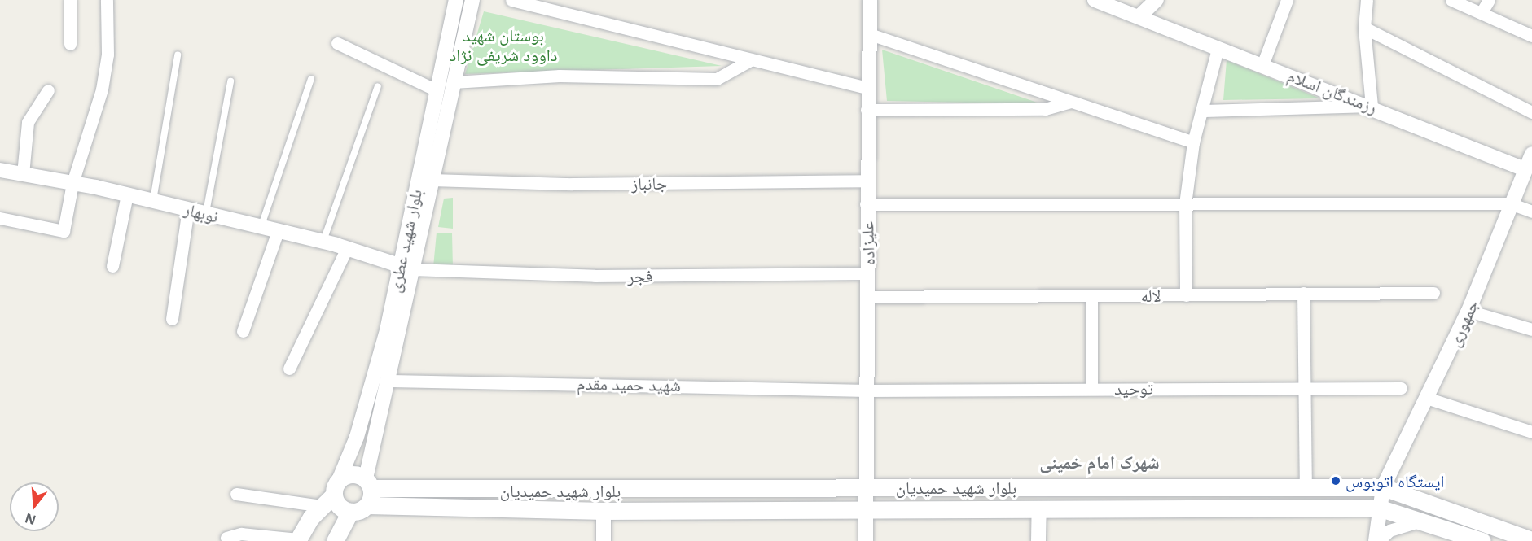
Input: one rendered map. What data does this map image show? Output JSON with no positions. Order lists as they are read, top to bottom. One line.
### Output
{"streets":{"main road":["بلوار شهید حمیدیان"],"street":["رزمندگان اسلام","جانباز","نوبهار","بلوار شهید عطری","علیزاده","فجر","لاله","جمهوری","شهید حمید مقدم","توحید"]},"crossings":[["رزمندگان اسلام","جمهوری"],["جانباز","بلوار شهید عطری"],["جانباز","علیزاده"],["نوبهار","بلوار شهید عطری"],["نوبهار","فجر"],["بلوار شهید عطری","فجر"],["بلوار شهید عطری","شهید حمید مقدم"],["بلوار شهید عطری","بلوار شهید حمیدیان"],["علیزاده","فجر"],["علیزاده","لاله"],["علیزاده","شهید حمید مقدم"],["علیزاده","توحید"],["علیزاده","بلوار شهید حمیدیان"],["جمهوری","بلوار شهید حمیدیان"],["شهید حمید مقدم","توحید"]],"districts":["شهرک امام خمینی"],"parks":["بوستان شهید داوود شریفی نژاد"],"places":["ایستگاه اتوبوس"],"north":"bottom"}
